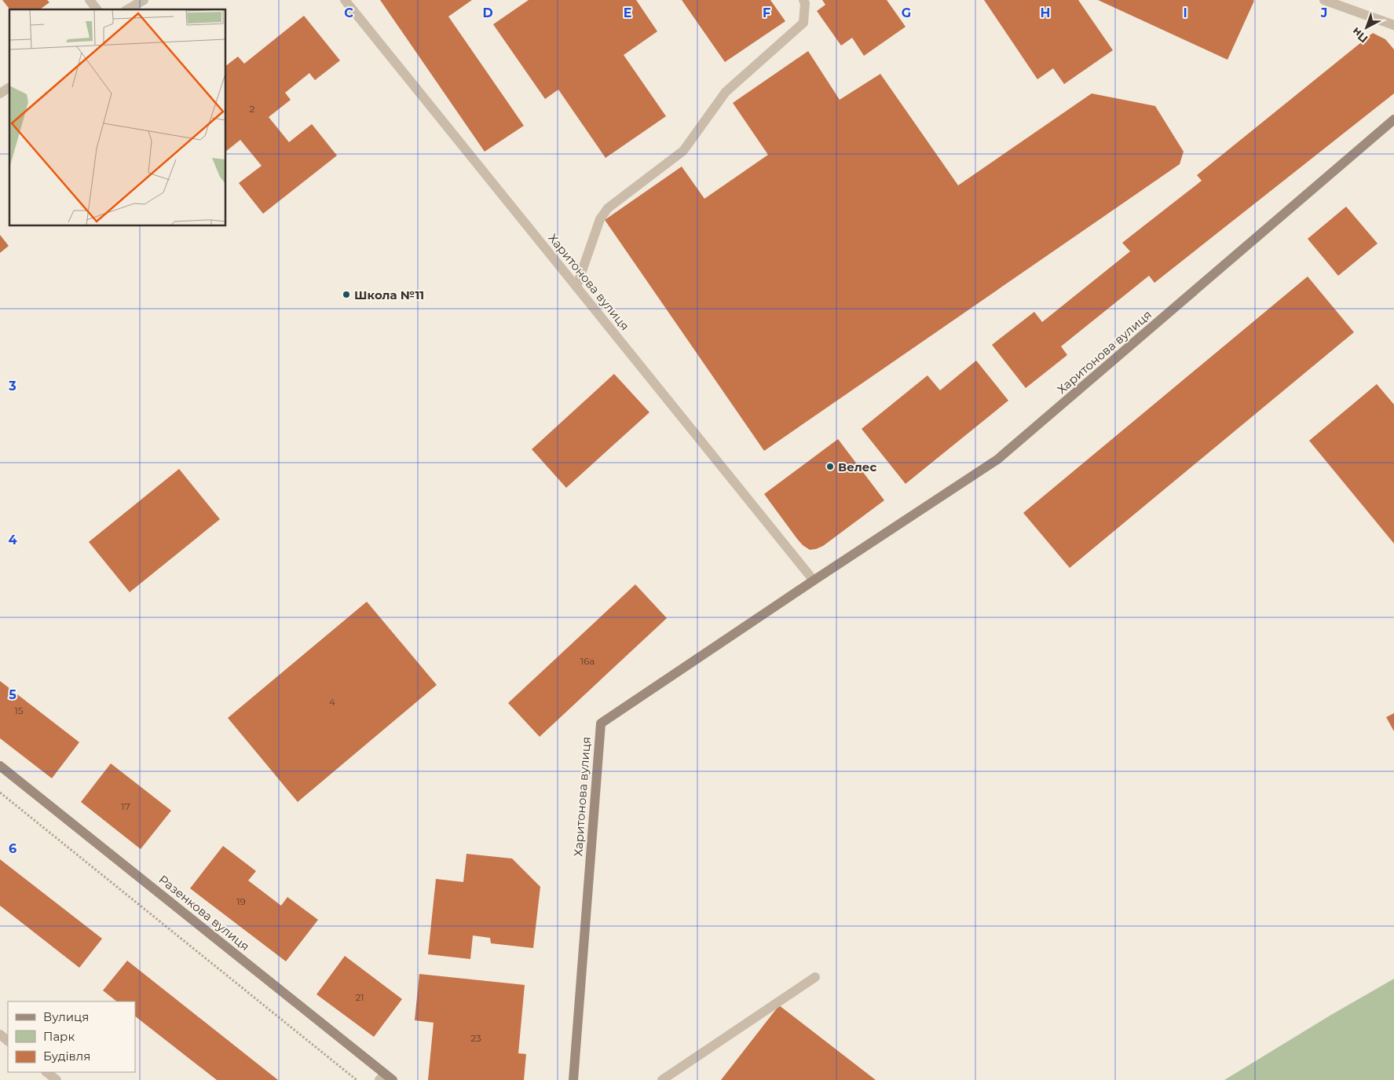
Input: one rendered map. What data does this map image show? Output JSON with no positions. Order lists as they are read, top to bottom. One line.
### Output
{"streets":{"street":["Харитонова вулиця","Разенкова вулиця"]},"places":["Школа №11","Велес"],"house_numbers":["2","16а","4","15","17","19","21","23"],"legend":["Вулиця","Парк","Будівля"],"north":"bottom left","grid":{"columns":["C","D","E","F","G","H","I","J"],"rows":["3","4","5","6"]}}
